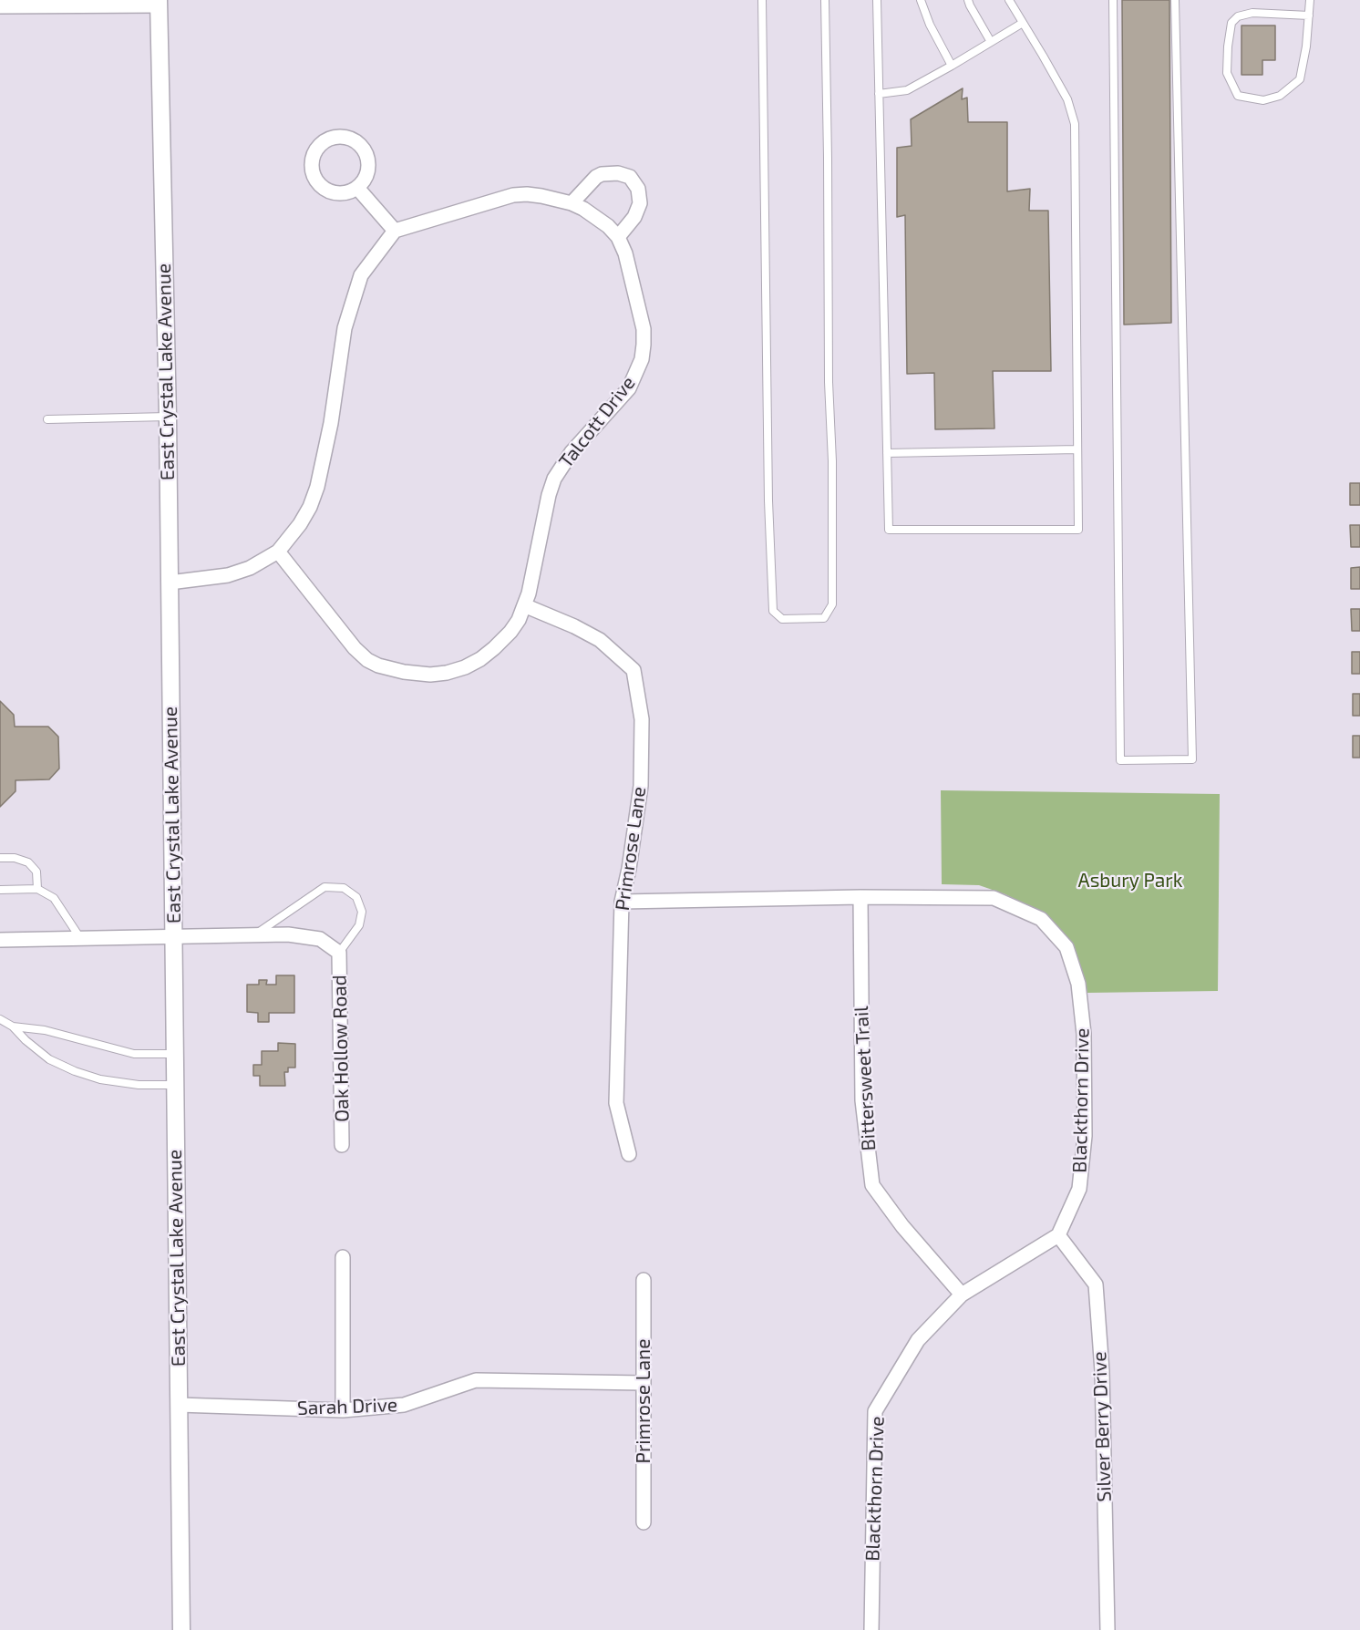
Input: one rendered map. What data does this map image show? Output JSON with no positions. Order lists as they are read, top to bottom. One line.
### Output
{"streets":{"street":["East Crystal Lake Avenue","Talcott Drive","Primrose Lane","Oak Hollow Road","Bittersweet Trail","Blackthorn Drive","Sarah Drive","Silver Berry Drive"]},"crossings":[["East Crystal Lake Avenue","Oak Hollow Road"],["East Crystal Lake Avenue","Sarah Drive"],["Talcott Drive","Primrose Lane"],["Primrose Lane","Blackthorn Drive"],["Primrose Lane","Sarah Drive"],["Bittersweet Trail","Blackthorn Drive"],["Blackthorn Drive","Silver Berry Drive"]],"parks":["Asbury Park"]}
